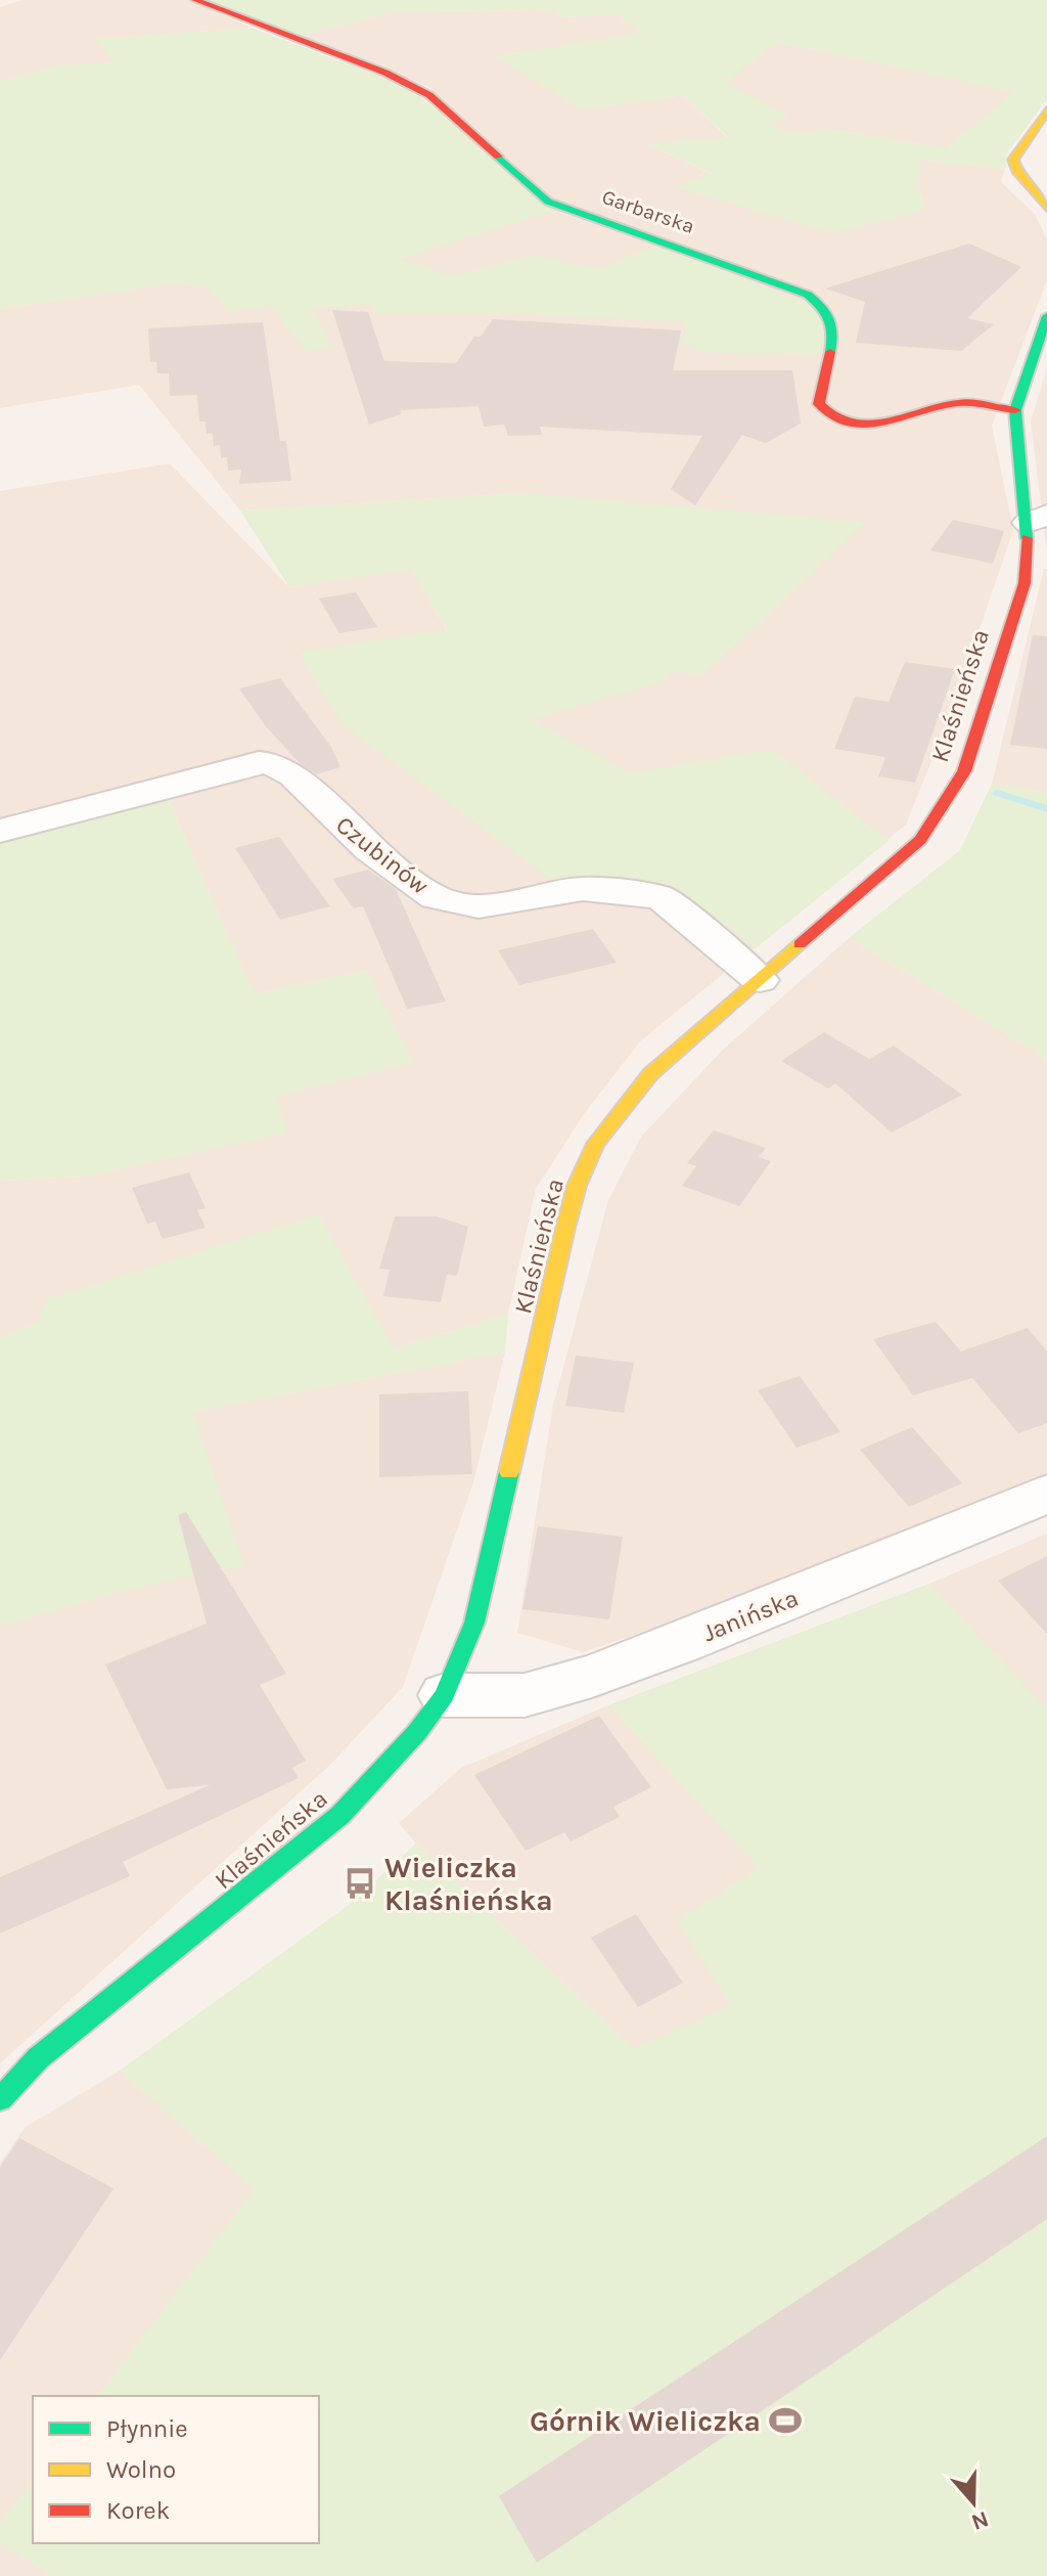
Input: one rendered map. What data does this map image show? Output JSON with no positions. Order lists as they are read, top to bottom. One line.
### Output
{"streets":{"street":["Garbarska","Klaśnieńska","Czubinów","Janińska"]},"crossings":[["Garbarska","Klaśnieńska"],["Klaśnieńska","Czubinów"],["Klaśnieńska","Janińska"]],"places":{"bus stop":["Wieliczka Klaśnieńska"],"sports":["Górnik Wieliczka"]},"legend":["Płynnie","Wolno","Korek"],"north":"bottom"}
